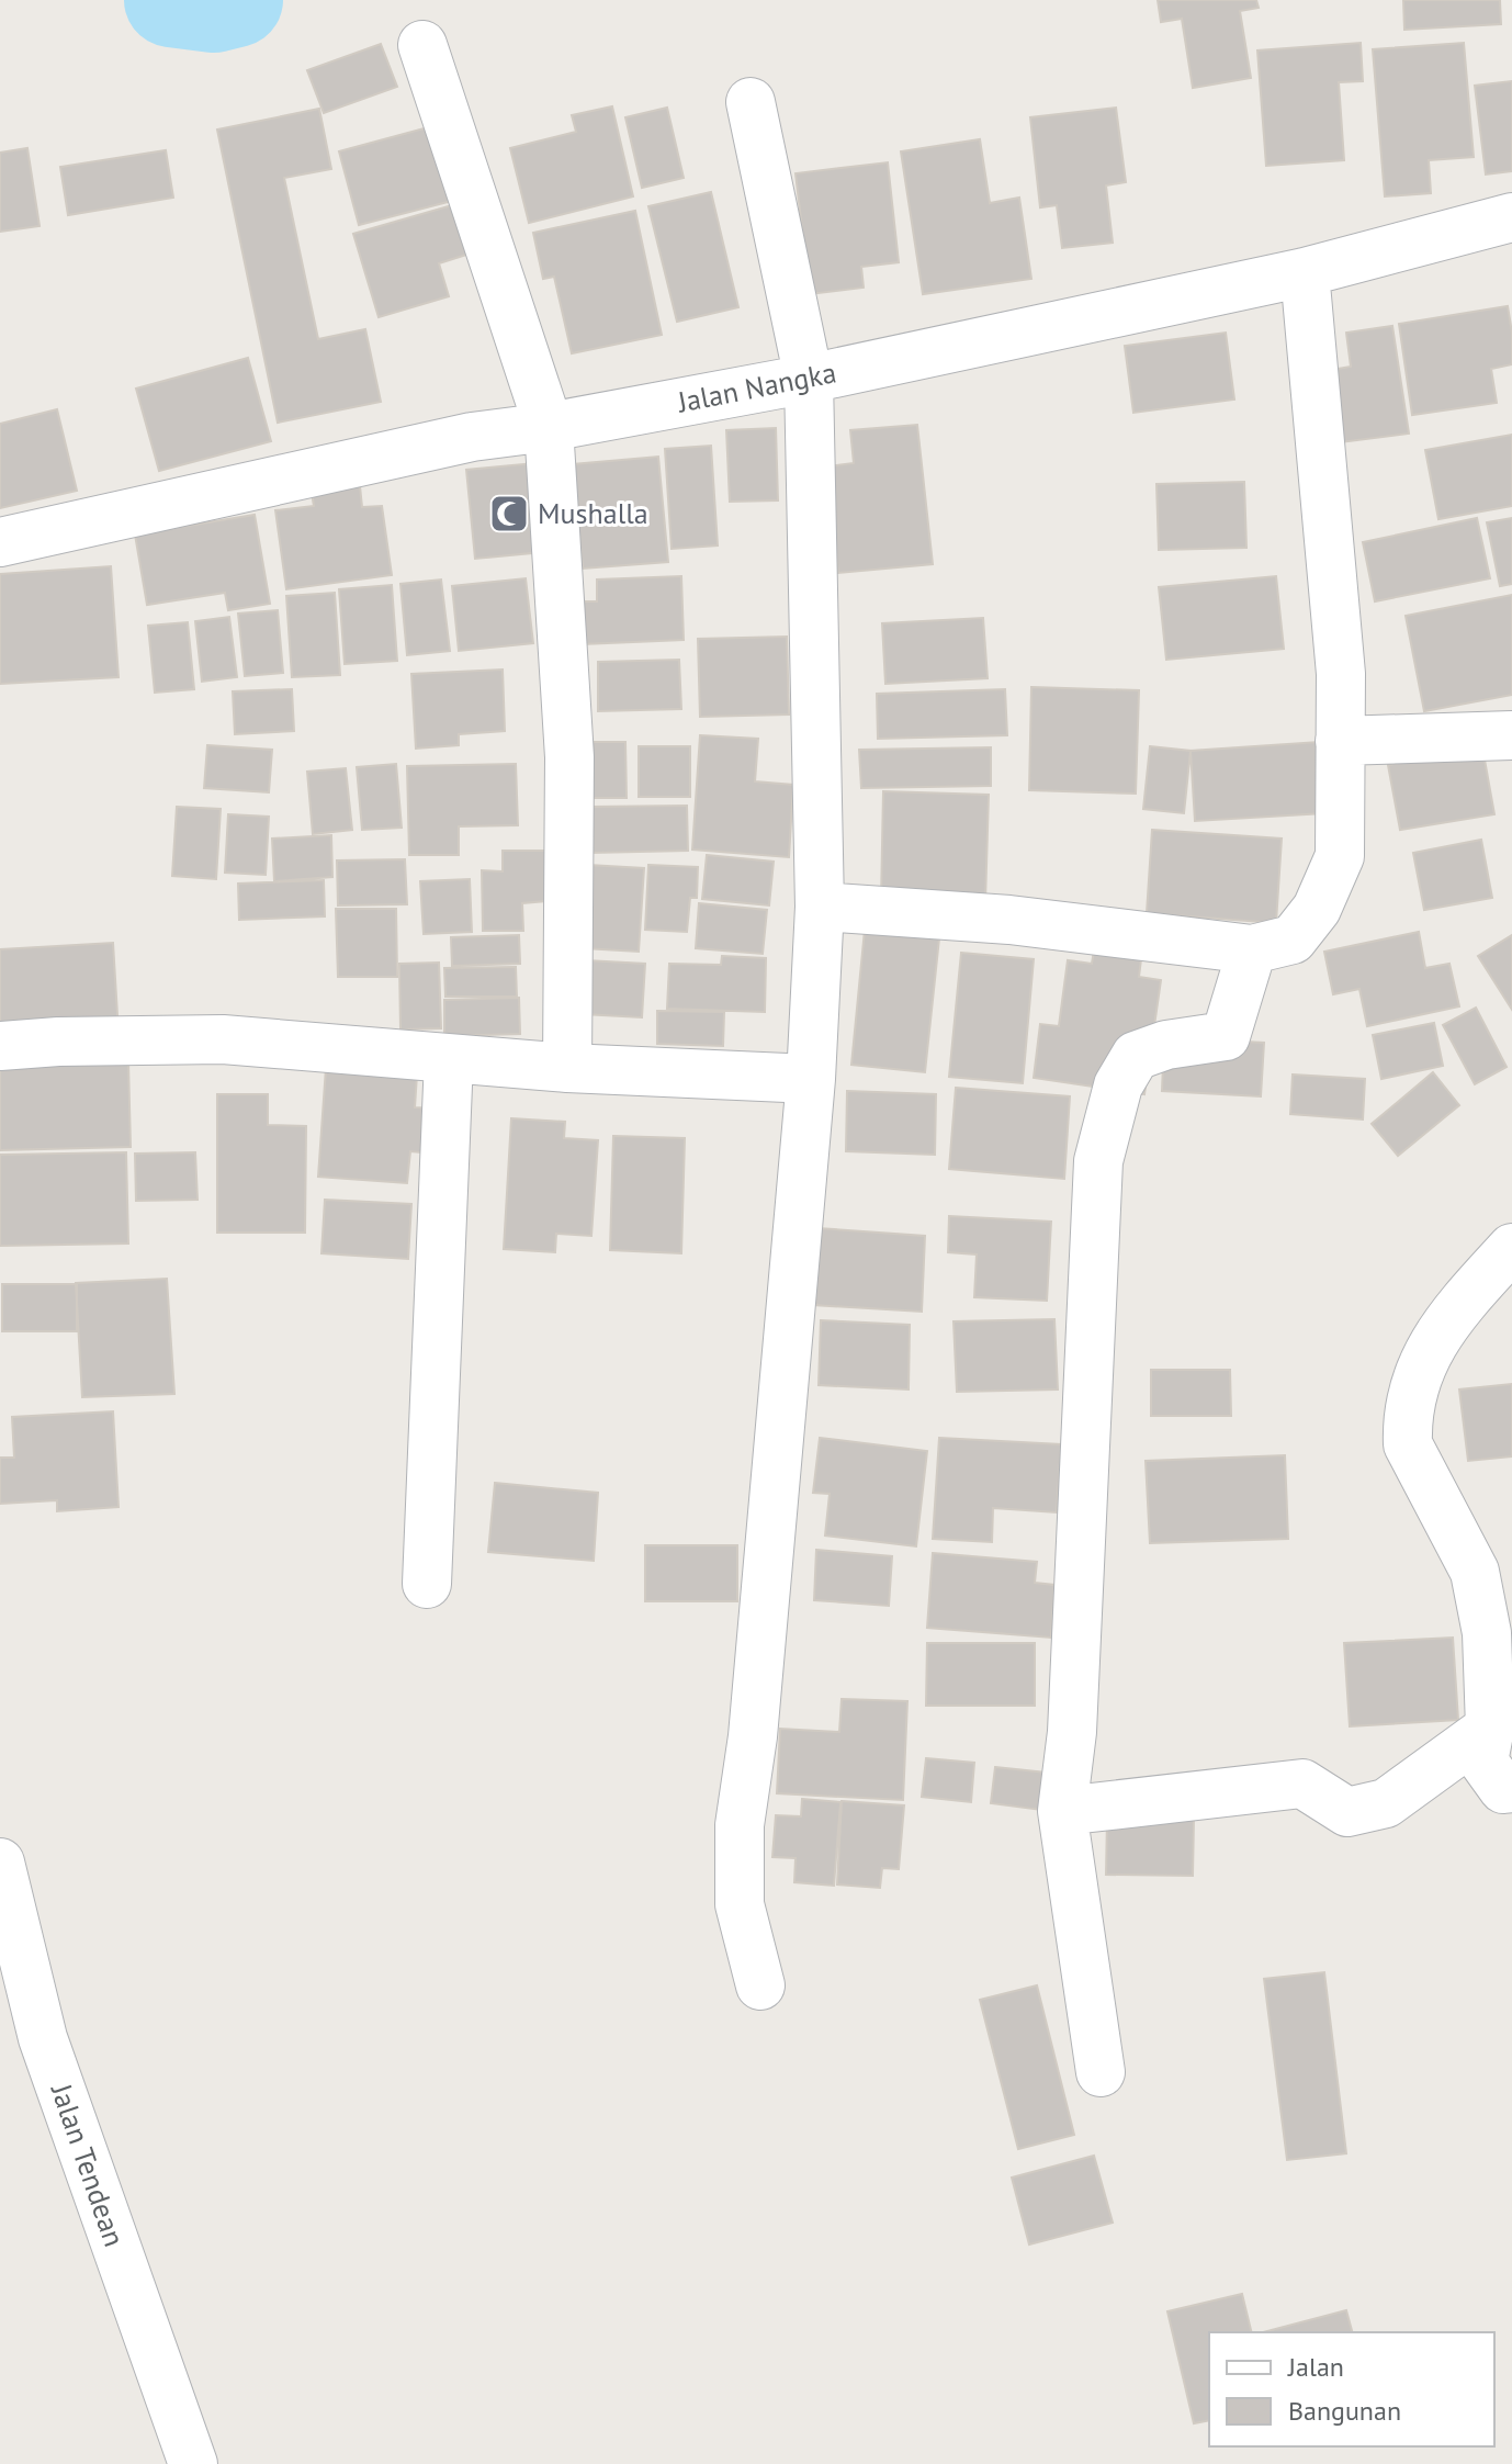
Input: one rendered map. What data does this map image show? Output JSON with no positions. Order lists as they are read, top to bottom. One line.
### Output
{"streets":{"street":["Jalan Nangka","Jalan Tendean"]},"places":{"mosque":["Mushalla"]},"legend":["Jalan","Bangunan"]}
